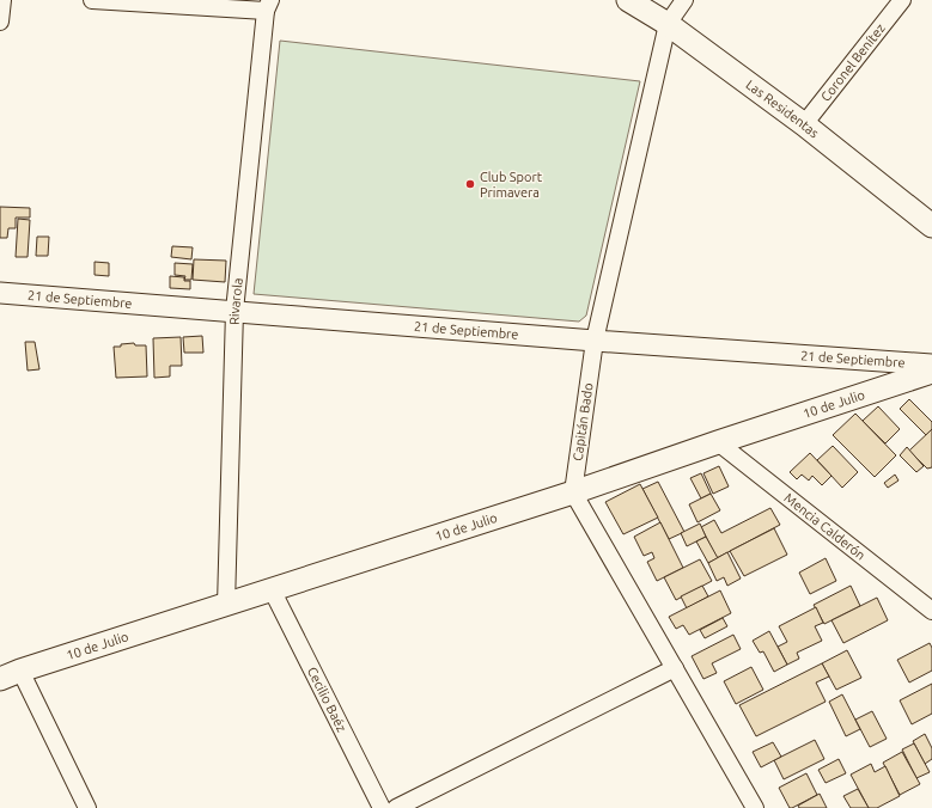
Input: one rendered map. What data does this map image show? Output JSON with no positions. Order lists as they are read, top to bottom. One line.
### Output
{"streets":{"main road":["Las Residentas","10 de Julio"],"street":["Coronel Benítez","21 de Septiembre","Rivarola","Capitán Bado","Mencia Calderón","Cecilio Baéz"]},"crossings":[["Coronel Benítez","Las Residentas"],["Las Residentas","Capitán Bado"],["21 de Septiembre","Rivarola"],["21 de Septiembre","Capitán Bado"],["Rivarola","10 de Julio"],["10 de Julio","Capitán Bado"],["10 de Julio","Mencia Calderón"],["10 de Julio","Cecilio Baéz"]],"places":["Club Sport Primavera"]}
